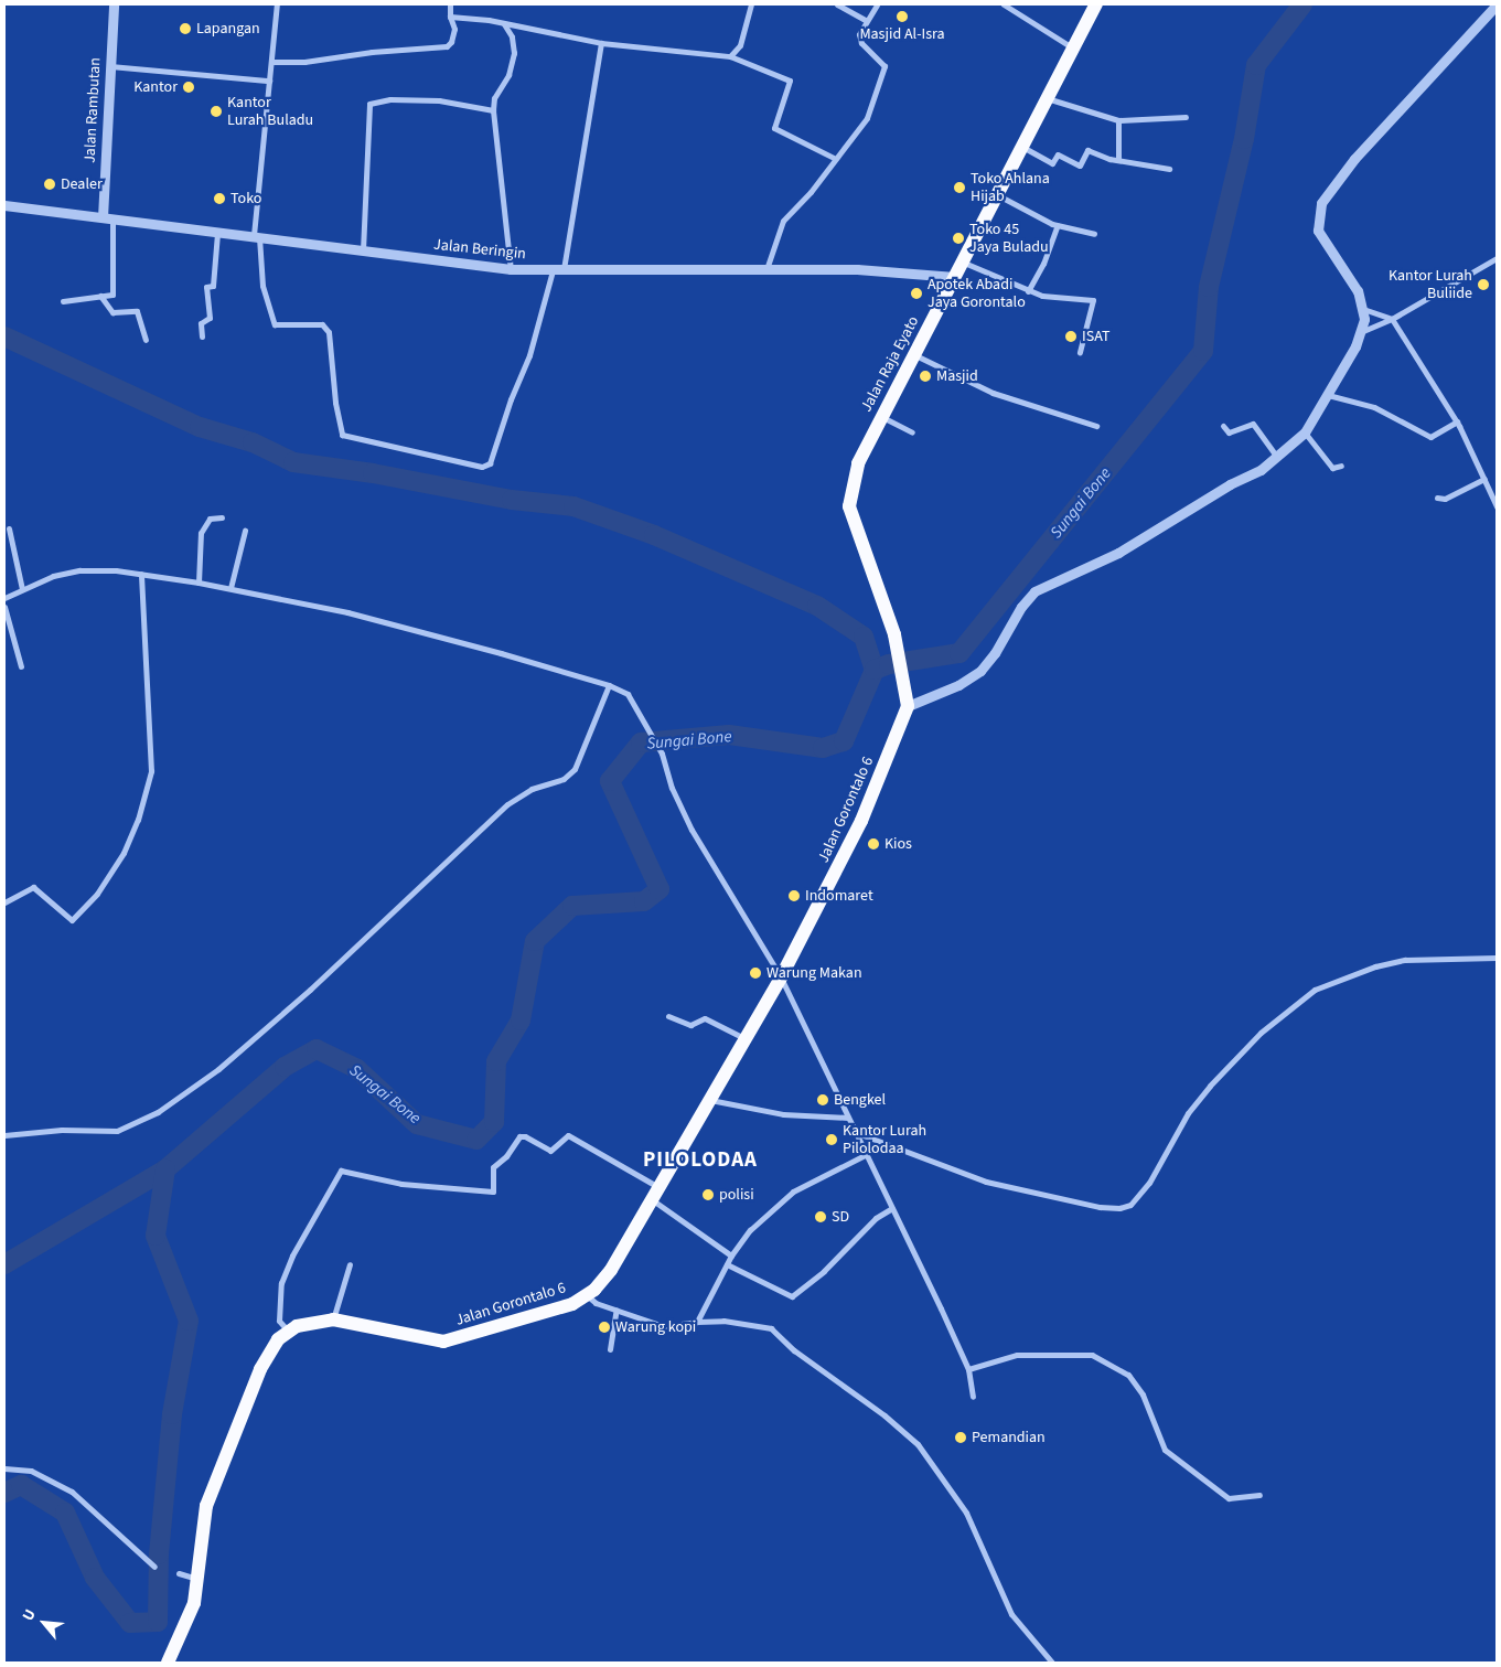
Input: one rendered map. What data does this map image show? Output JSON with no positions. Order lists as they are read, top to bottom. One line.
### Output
{"streets":{"main road":["Jalan Raja Eyato","Jalan Gorontalo 6"],"street":["Jalan Rambutan","Jalan Beringin"]},"crossings":[["Jalan Rambutan","Jalan Beringin"],["Jalan Beringin","Jalan Raja Eyato"],["Jalan Raja Eyato","Jalan Gorontalo 6"]],"districts":["PILOLODAA"],"water":["Sungai Bone"],"places":["Masjid Al-Isra","Lapangan","Kantor","Kantor Lurah Buladu","Dealer","Toko Ahlana Hijab","Toko","Toko 45 Jaya Buladu","Kantor Lurah Buliide","Apotek Abadi Jaya Gorontalo","ISAT","Masjid","Kios","Indomaret","Warung Makan","Bengkel","Kantor Lurah Pilolodaa","polisi","SD","Warung kopi","Pemandian"],"north":"top left"}
